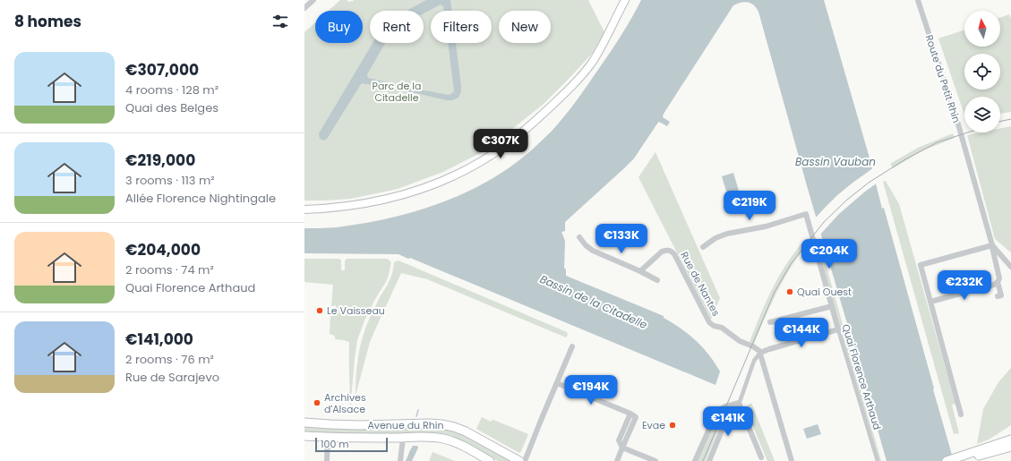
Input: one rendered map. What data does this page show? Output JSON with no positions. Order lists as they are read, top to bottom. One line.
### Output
{"streets":{"main road":["Avenue du Rhin"],"street":["Route du Petit Rhin","Rue de Nantes","Quai Florence Arthaud"]},"water":["Bassin Vauban","Bassin de la Citadelle"],"parks":["Parc de la Citadelle"],"places":["Quai Ouest","Le Vaisseau","Archives d'Alsace","Evae"],"scale_bar":"100 m","north":"top","page":{"heading":"8 homes","chip":["Buy","Rent","Filters","New"],"list":[{"name":"€307,000","note":"4 rooms · 128 m² · Quai des Belges"},{"name":"€219,000","note":"3 rooms · 113 m² · Allée Florence Nightingale"},{"name":"€204,000","note":"2 rooms · 74 m² · Quai Florence Arthaud"},{"name":"€141,000","note":"2 rooms · 76 m² · Rue de Sarajevo"}],"price":["€307K","€219K","€133K","€204K","€232K","€144K","€194K","€141K"],"scale":"100 m"}}
